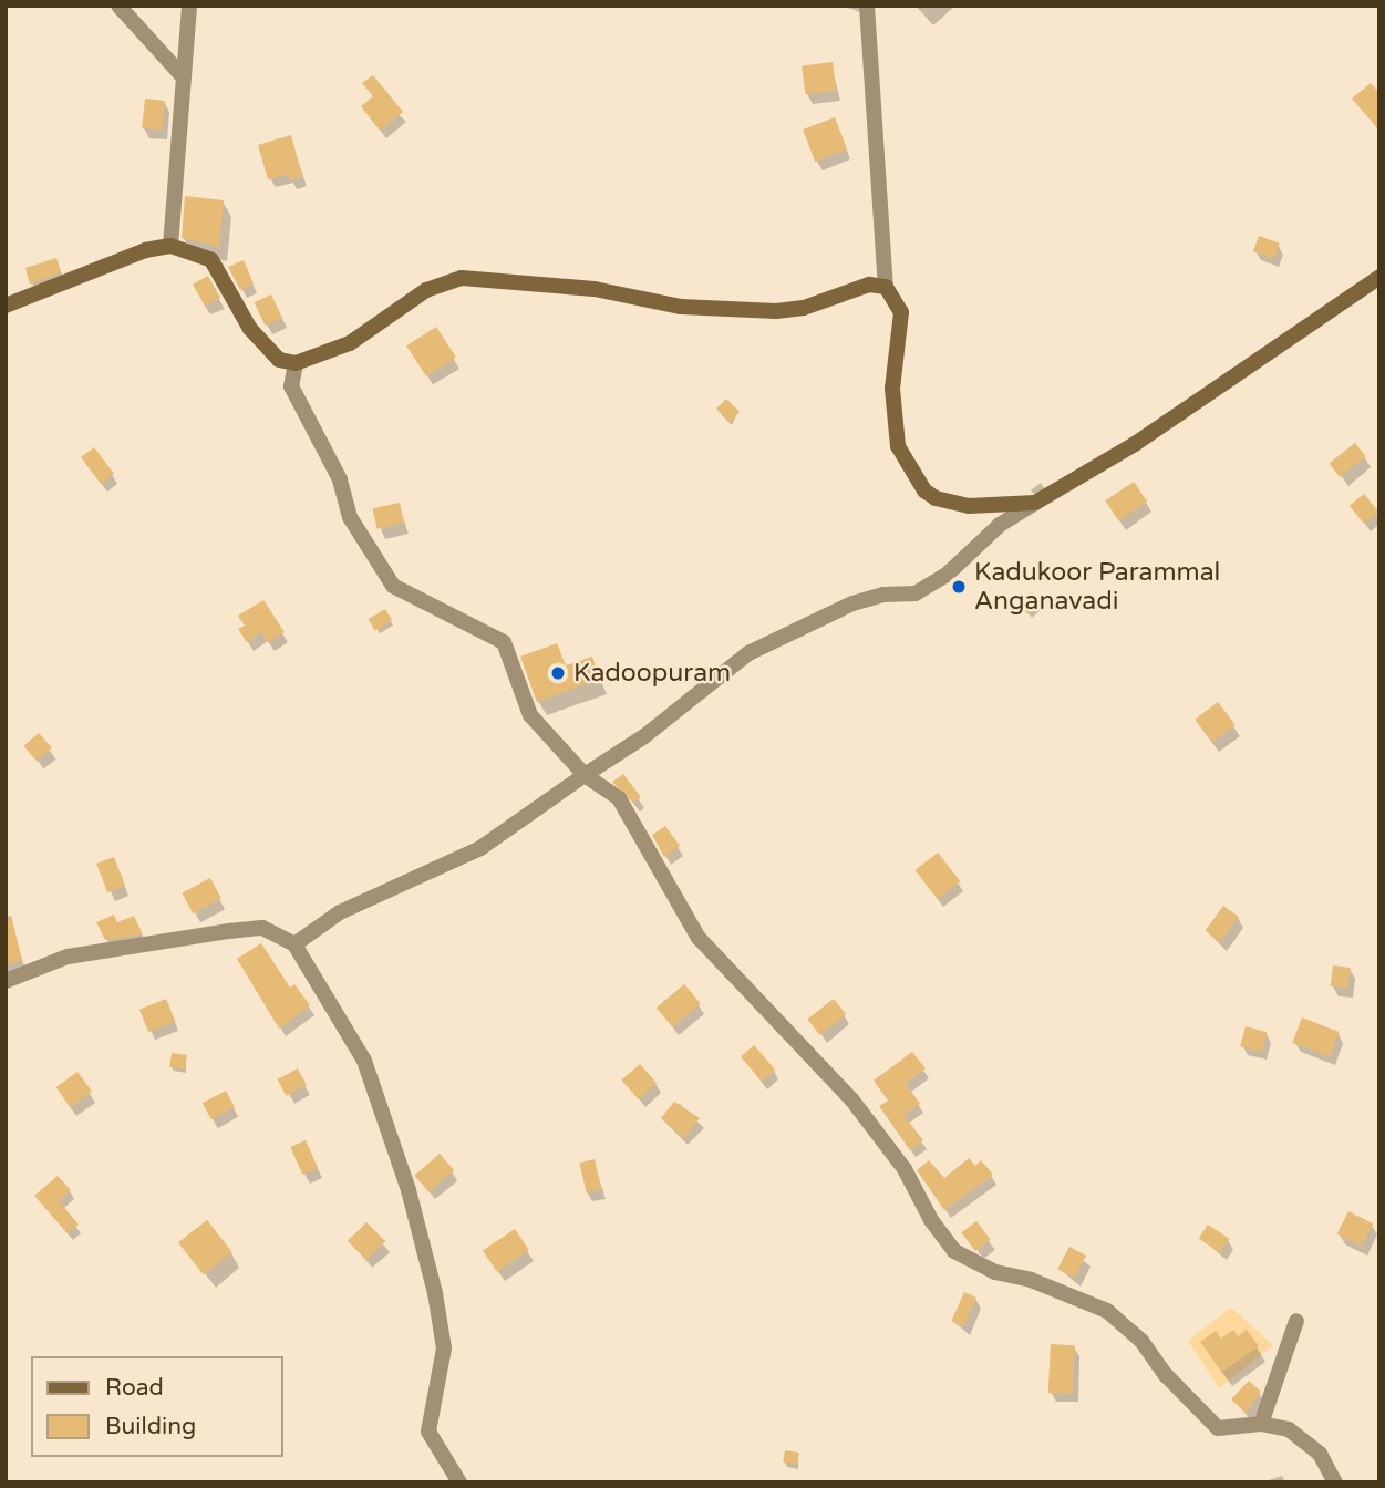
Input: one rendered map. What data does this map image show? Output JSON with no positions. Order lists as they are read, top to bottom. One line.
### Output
{"places":["Kadukoor Parammal Anganavadi","Kadoopuram"],"legend":["Road","Building"]}
